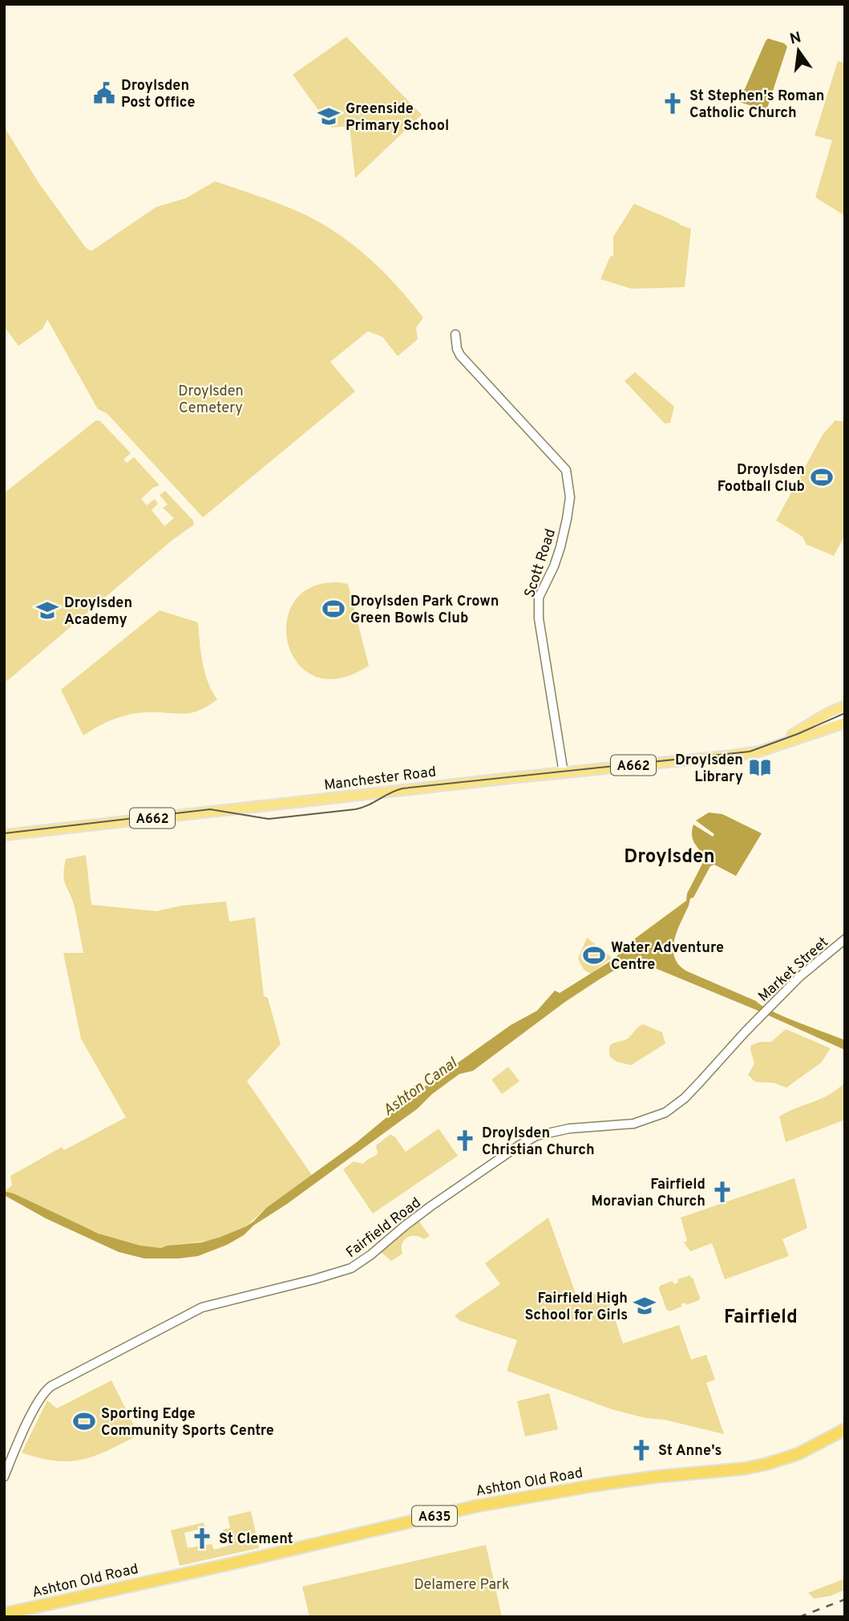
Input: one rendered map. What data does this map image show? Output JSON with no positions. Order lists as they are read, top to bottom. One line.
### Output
{"streets":{"highway":["Ashton Old Road","A635"],"main road":["A662","Manchester Road"],"street":["Scott Road","Market Street","Fairfield Road"]},"crossings":[["Scott Road","Manchester Road"],["Market Street","Fairfield Road"]],"districts":["Droylsden","Fairfield"],"water":["Ashton Canal"],"parks":["Droylsden Cemetery","Delamere Park"],"places":{"public building":["Droylsden Post Office"],"church":["St Stephen's Roman Catholic Church","Droylsden Christian Church","Fairfield Moravian Church","St Anne's","St Clement"],"school or university":["Greenside Primary School","Droylsden Academy","Fairfield High School for Girls"],"sports":["Droylsden Football Club","Droylsden Park Crown Green Bowls Club","Water Adventure Centre","Sporting Edge Community Sports Centre"],"library":["Droylsden Library"]},"north":"top"}
